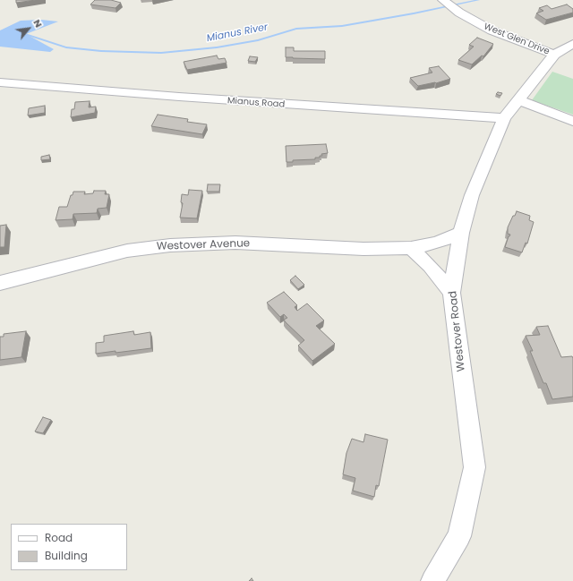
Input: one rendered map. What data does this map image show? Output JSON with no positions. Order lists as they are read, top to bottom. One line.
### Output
{"streets":{"street":["West Glen Drive","Mianus Road","Westover Avenue","Westover Road"]},"crossings":[["West Glen Drive","Westover Road"],["Mianus Road","Westover Road"],["Westover Avenue","Westover Road"]],"water":["Mianus River"],"legend":["Road","Building"],"north":"top right"}
